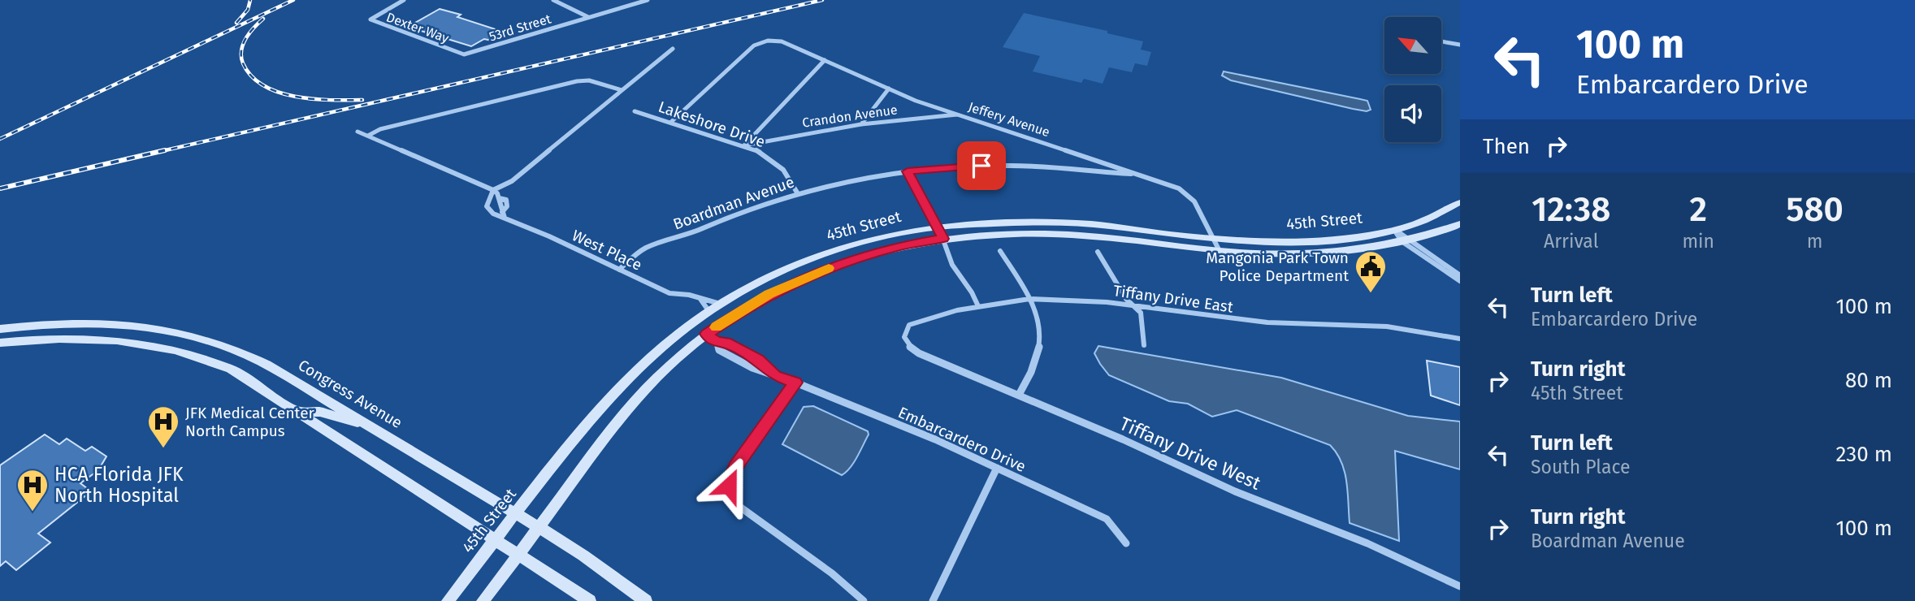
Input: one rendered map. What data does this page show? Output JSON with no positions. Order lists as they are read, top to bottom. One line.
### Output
{"streets":{"main road":["45th Street","Congress Avenue"],"street":["Dexter Way","53rd Street","Crandon Avenue","Jeffery Avenue","Lakeshore Drive","Boardman Avenue","West Place","Tiffany Drive East","Embarcardero Drive","Tiffany Drive West"]},"crossings":[["Dexter Way","53rd Street"],["Crandon Avenue","Jeffery Avenue"],["Crandon Avenue","Lakeshore Drive"],["Jeffery Avenue","Lakeshore Drive"],["Jeffery Avenue","Boardman Avenue"],["Jeffery Avenue","45th Street"],["Lakeshore Drive","Boardman Avenue"],["Boardman Avenue","West Place"],["45th Street","West Place"],["45th Street","Congress Avenue"],["45th Street","Embarcardero Drive"],["Tiffany Drive East","Tiffany Drive West"]],"places":{"public building":["Mangonia Park Town Police Department"],"hospital":["JFK Medical Center North Campus","HCA Florida JFK North Hospital"]},"north":"top left","page":{"turn":["100 m","Embarcardero Drive"],"then":"Then","eta":["12:38","Arrival","2","min","580","m"],"list":[{"name":"Turn left","note":"Embarcardero Drive","value":"100 m"},{"name":"Turn right","note":"45th Street","value":"80 m"},{"name":"Turn left","note":"South Place","value":"230 m"},{"name":"Turn right","note":"Boardman Avenue","value":"100 m"}]}}
